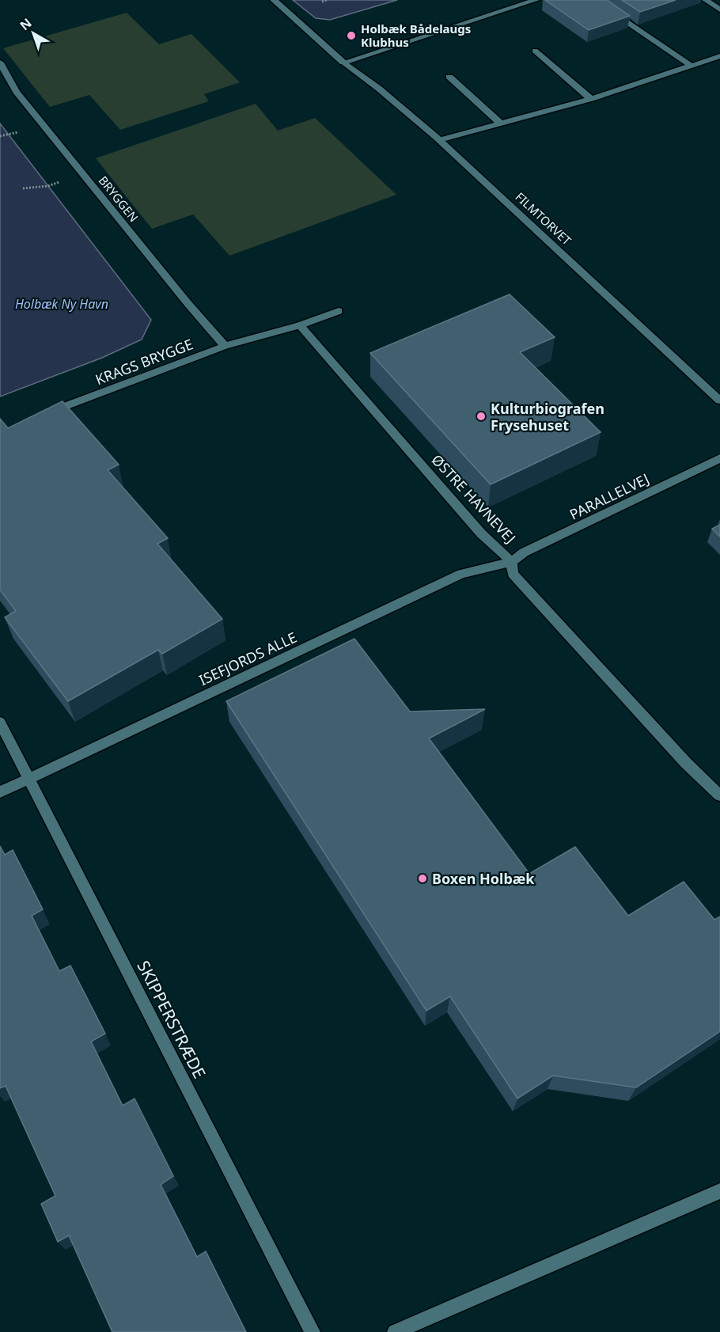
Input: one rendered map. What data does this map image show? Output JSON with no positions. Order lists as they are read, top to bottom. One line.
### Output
{"streets":{"street":["BRYGGEN","FILMTORVET","KRAGS BRYGGE","PARALLELVEJ","ØSTRE HAVNEVEJ","ISEFJORDS ALLE","SKIPPERSTRÆDE"]},"crossings":[["BRYGGEN","KRAGS BRYGGE"],["KRAGS BRYGGE","ØSTRE HAVNEVEJ"],["PARALLELVEJ","ØSTRE HAVNEVEJ"],["PARALLELVEJ","ISEFJORDS ALLE"],["ØSTRE HAVNEVEJ","ISEFJORDS ALLE"],["ISEFJORDS ALLE","SKIPPERSTRÆDE"]],"water":["Holbæk Ny Havn"],"places":["Holbæk Bådelaugs Klubhus","Kulturbiografen Frysehuset","Boxen Holbæk"],"north":"top left"}
